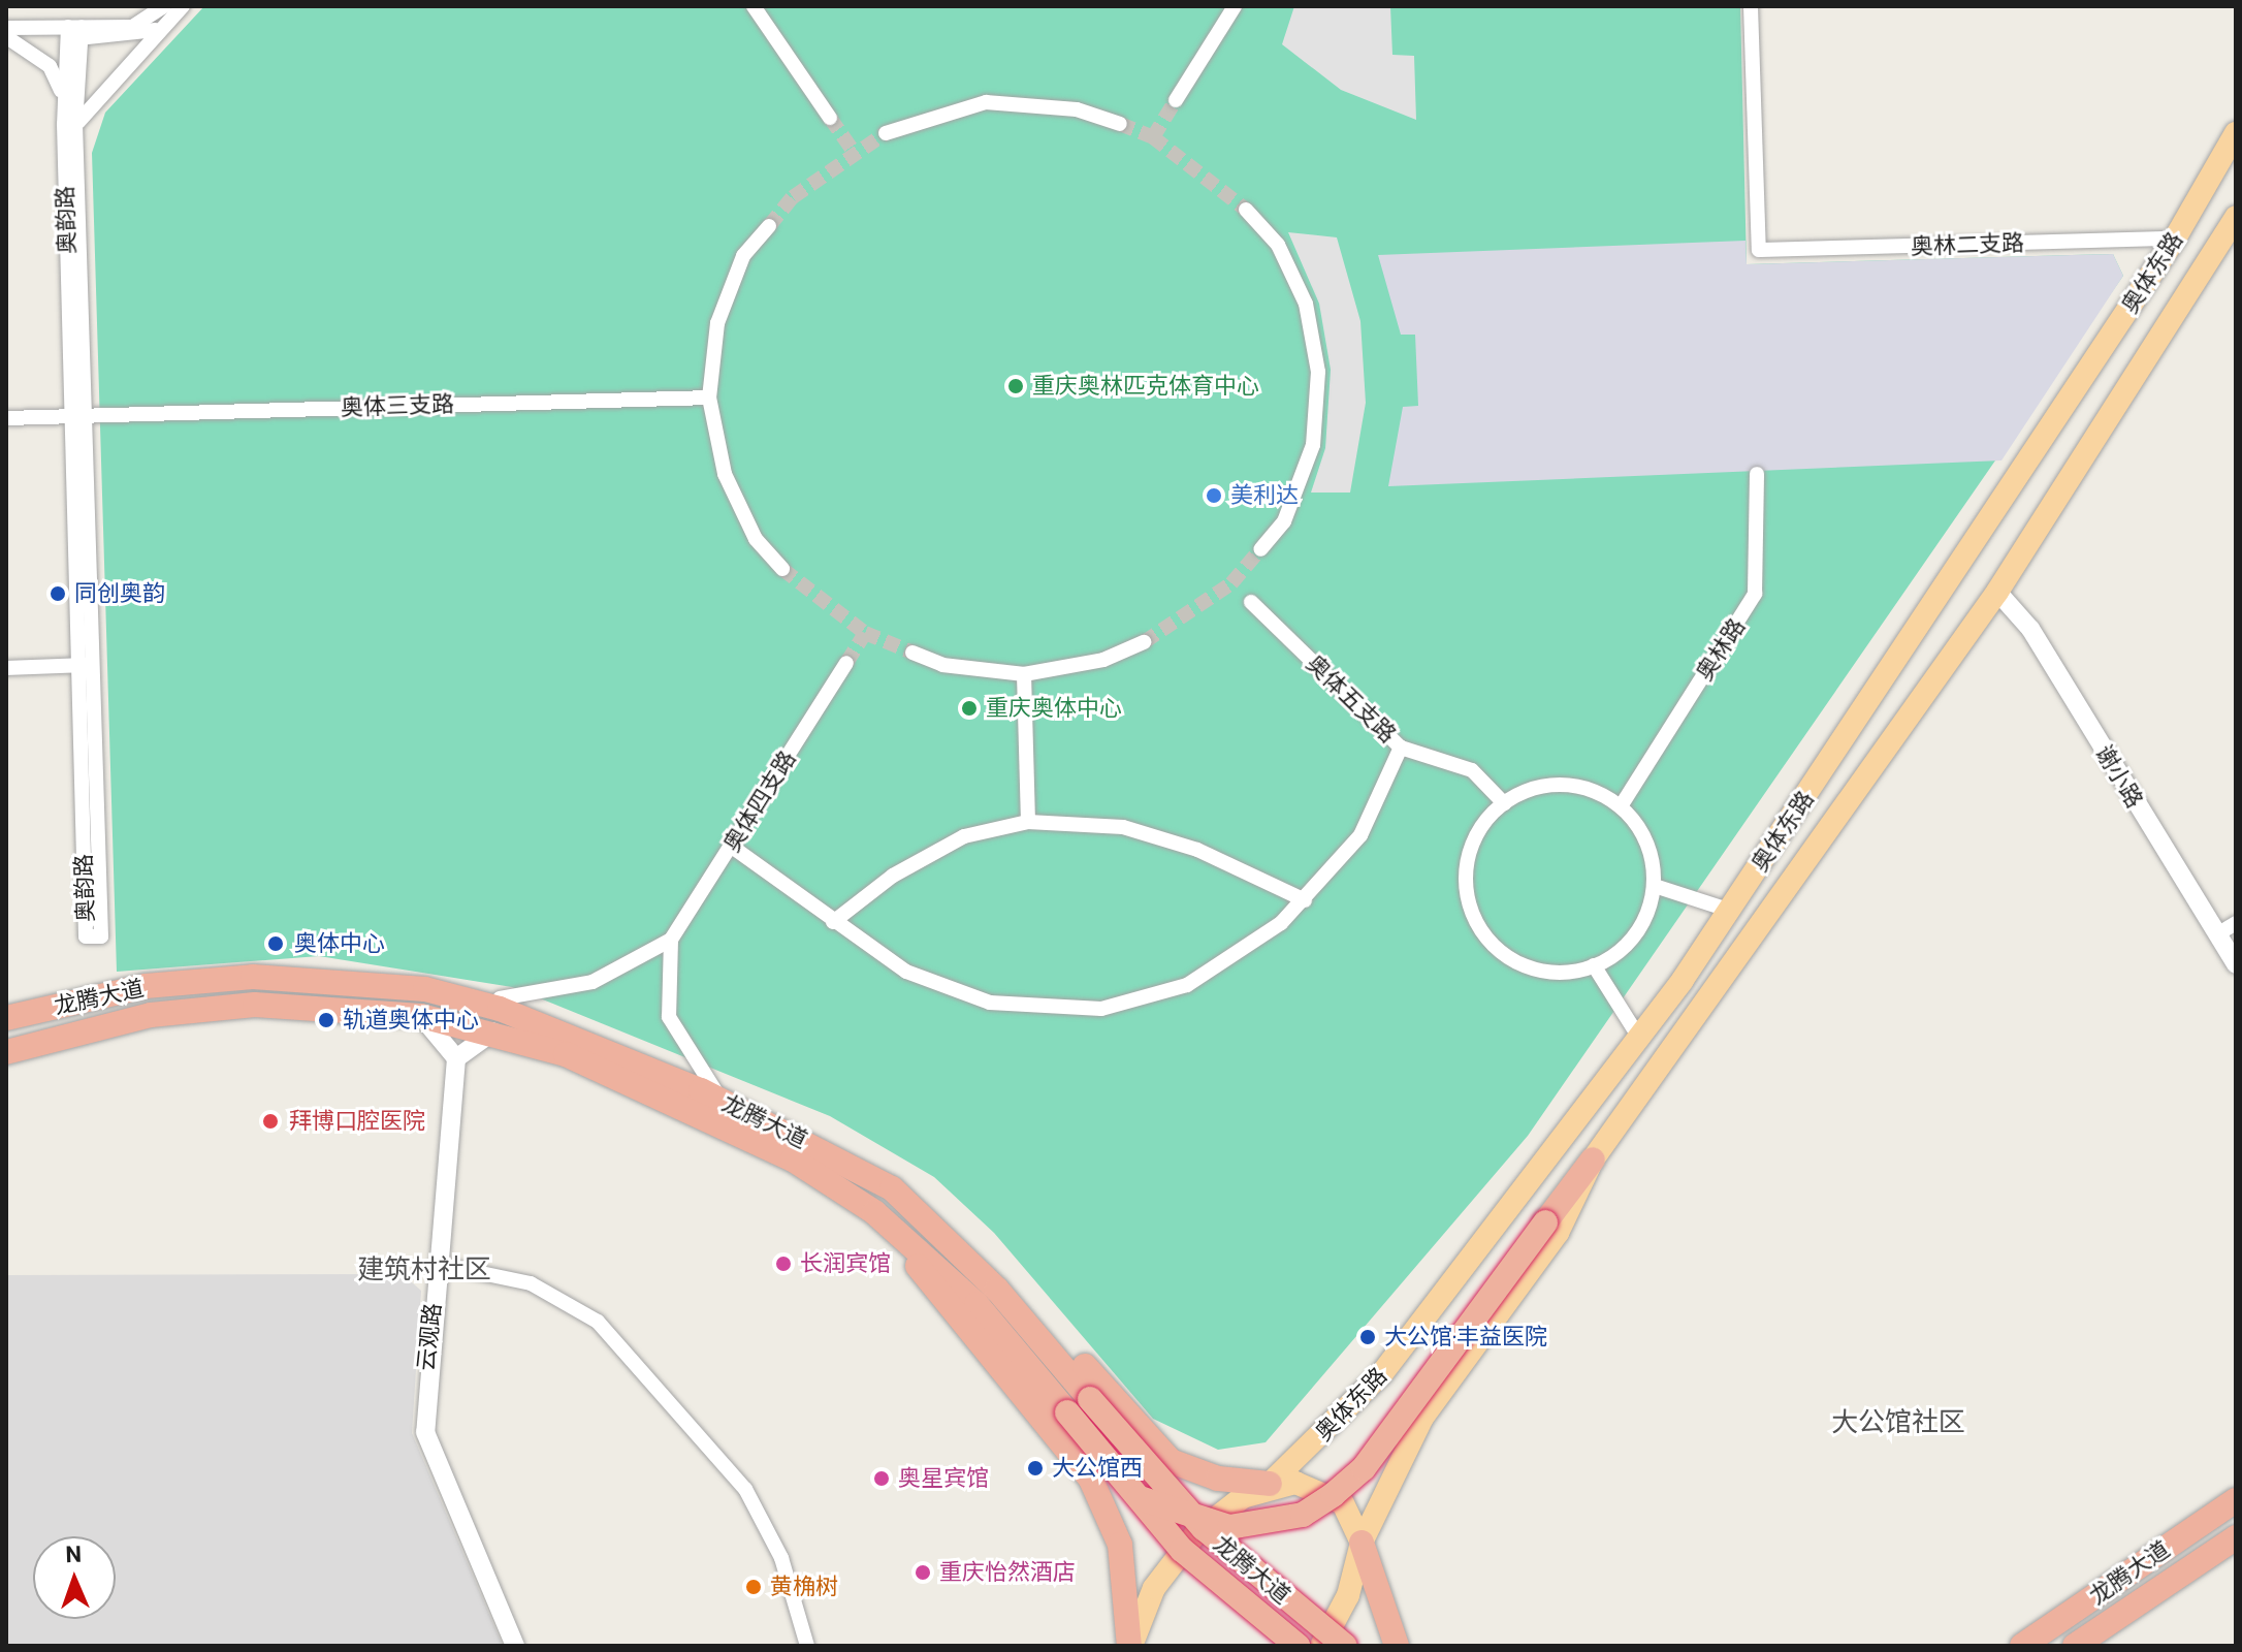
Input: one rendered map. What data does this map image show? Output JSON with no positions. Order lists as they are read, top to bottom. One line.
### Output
{"streets":{"highway":["龙腾大道"],"main road":["奥体东路"],"street":["奥韵路","奥林二支路","奥体三支路","奥林路","奥体五支路","谢小路","奥体四支路","云观路"]},"crossings":[["奥韵路","奥体三支路"],["奥林二支路","奥体东路"],["奥体东路","谢小路"],["奥林路","奥体五支路"]],"districts":["建筑村社区","大公馆社区"],"places":["重庆奥林匹克体育中心","美利达","同创奥韵","重庆奥体中心","奥体中心","轨道奥体中心","拜博口腔医院","长润宾馆","大公馆‧丰益医院","大公馆西","奥星宾馆","重庆怡然酒店","黄桷树"],"north":"top"}
